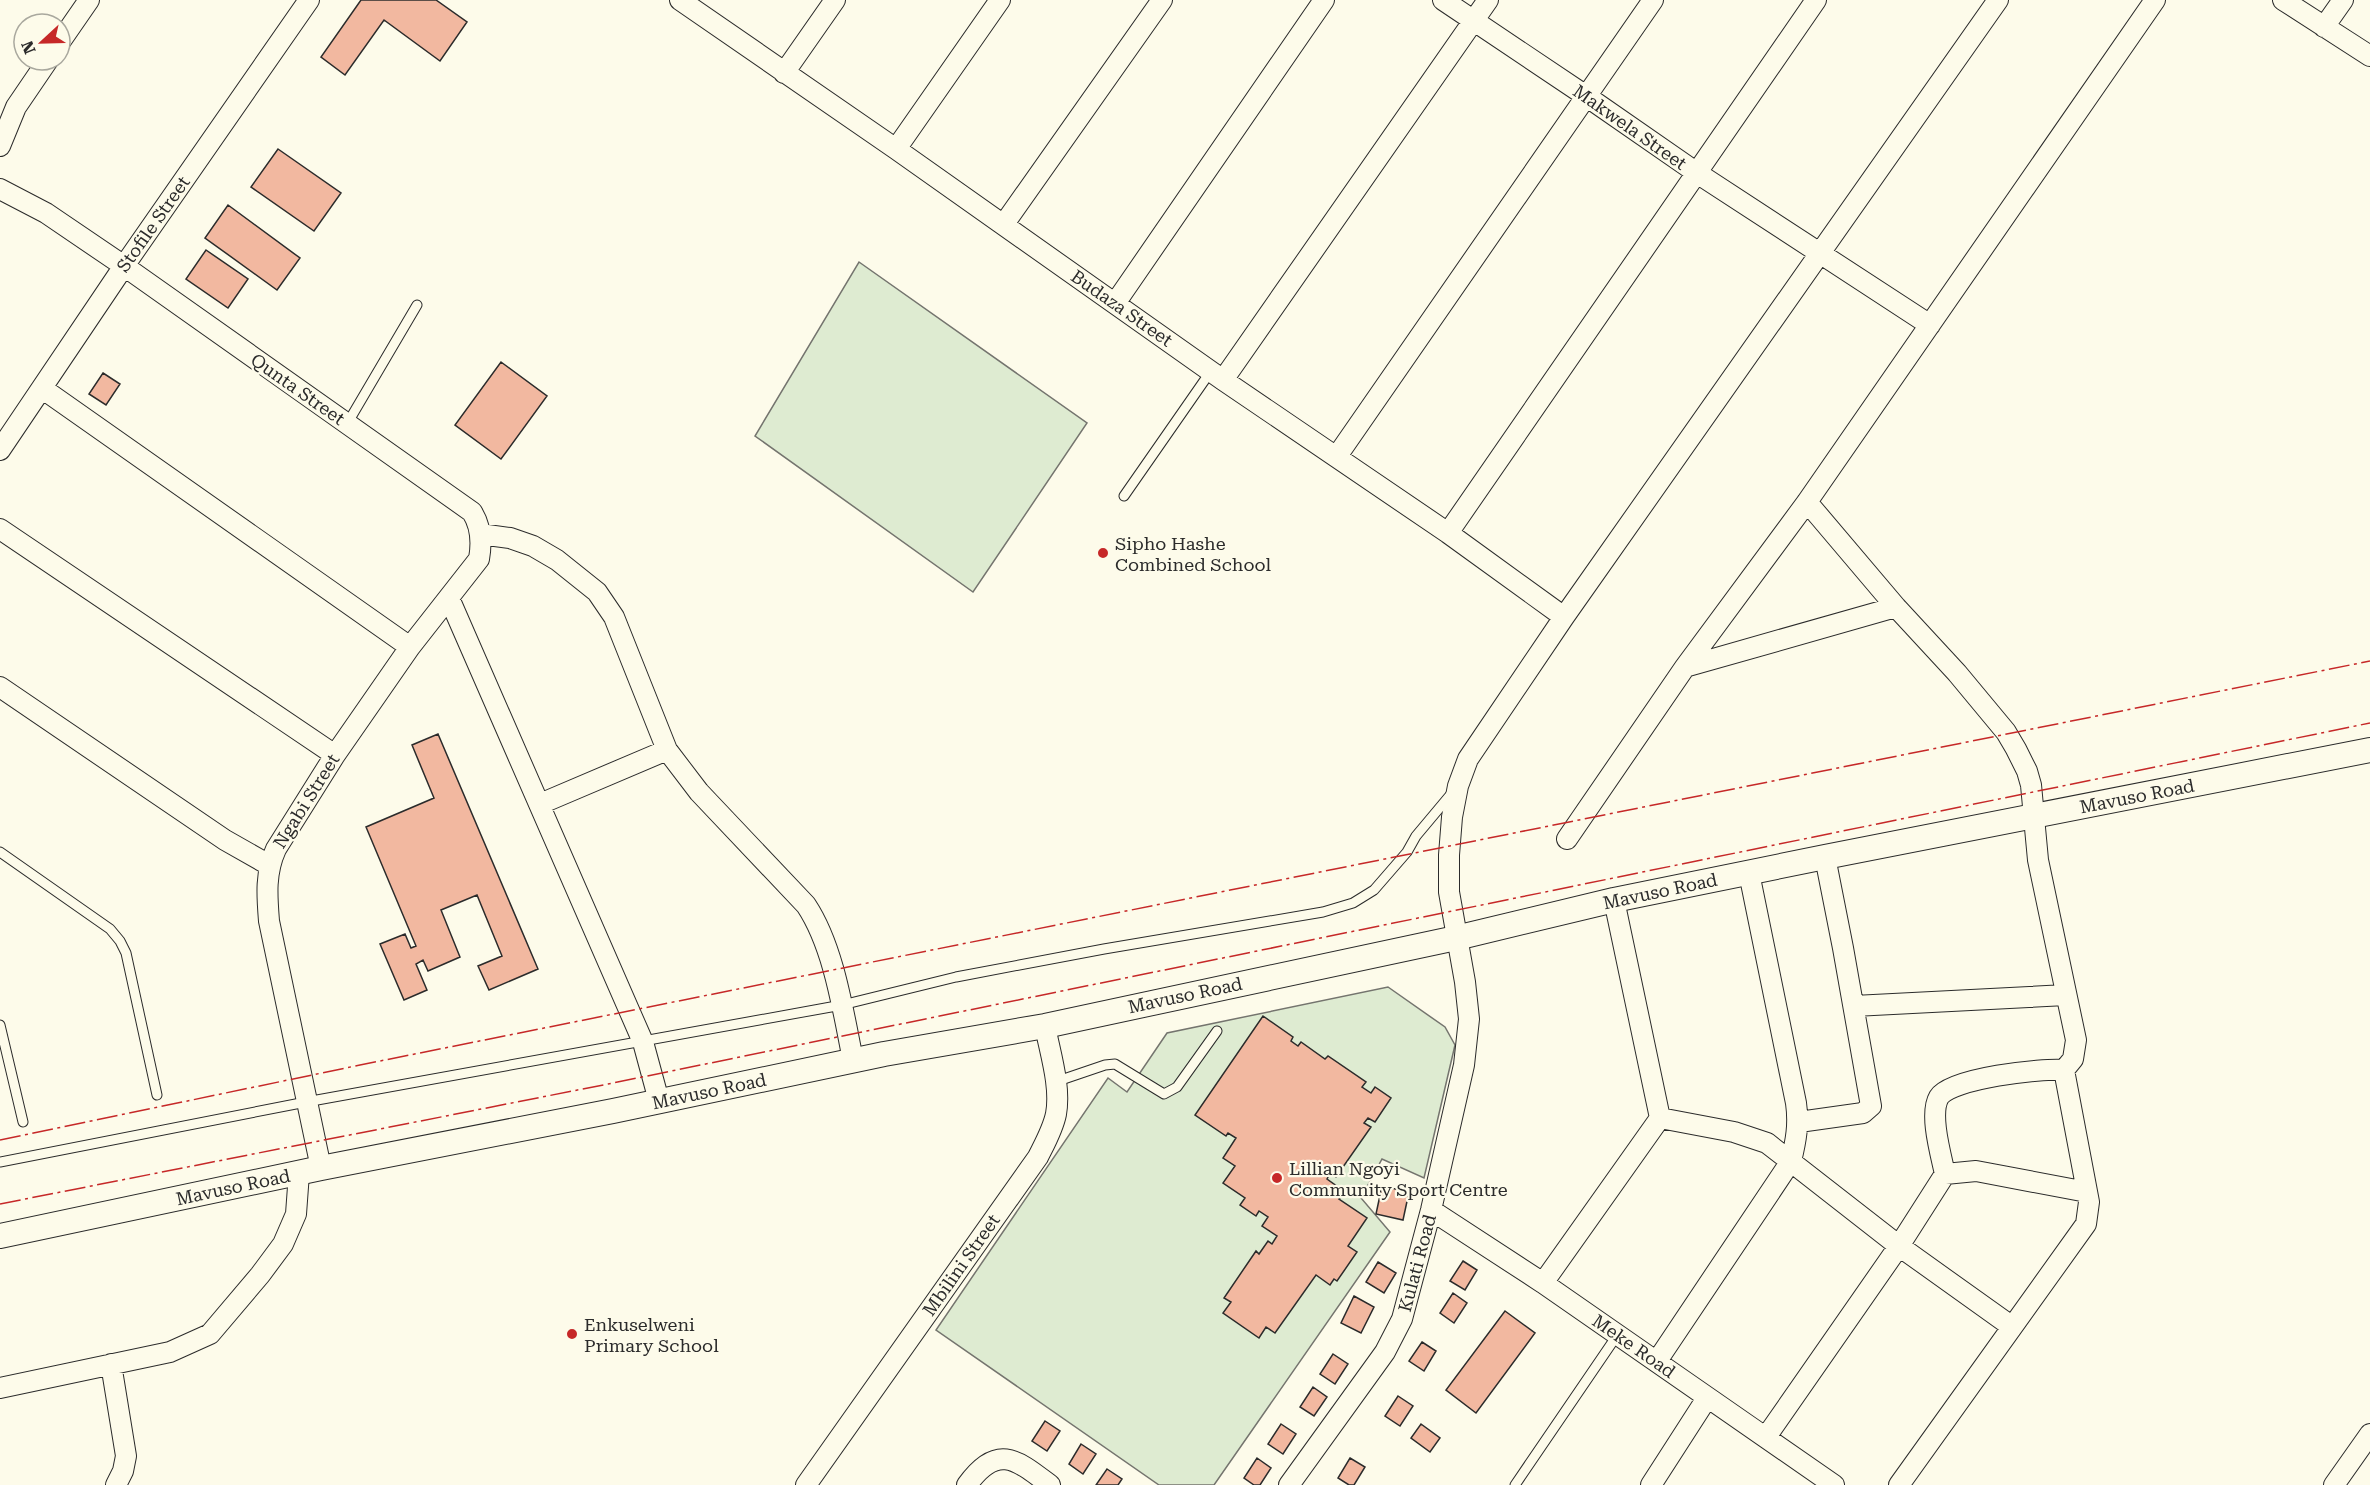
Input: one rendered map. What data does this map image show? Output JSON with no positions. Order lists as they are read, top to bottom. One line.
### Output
{"streets":{"street":["Makwela Street","Stofile Street","Budaza Street","Qunta Street","Mavuso Road","Ngabi Street","Kulati Road","Mbilini Street","Meke Road"]},"crossings":[["Makwela Street","Kulati Road"],["Stofile Street","Qunta Street"],["Budaza Street","Kulati Road"],["Qunta Street","Ngabi Street"],["Mavuso Road","Ngabi Street"],["Mavuso Road","Kulati Road"],["Mavuso Road","Mbilini Street"],["Kulati Road","Meke Road"]],"places":["Sipho Hashe Combined School","Lillian Ngoyi Community Sport Centre","Enkuselweni Primary School"],"north":"left"}
